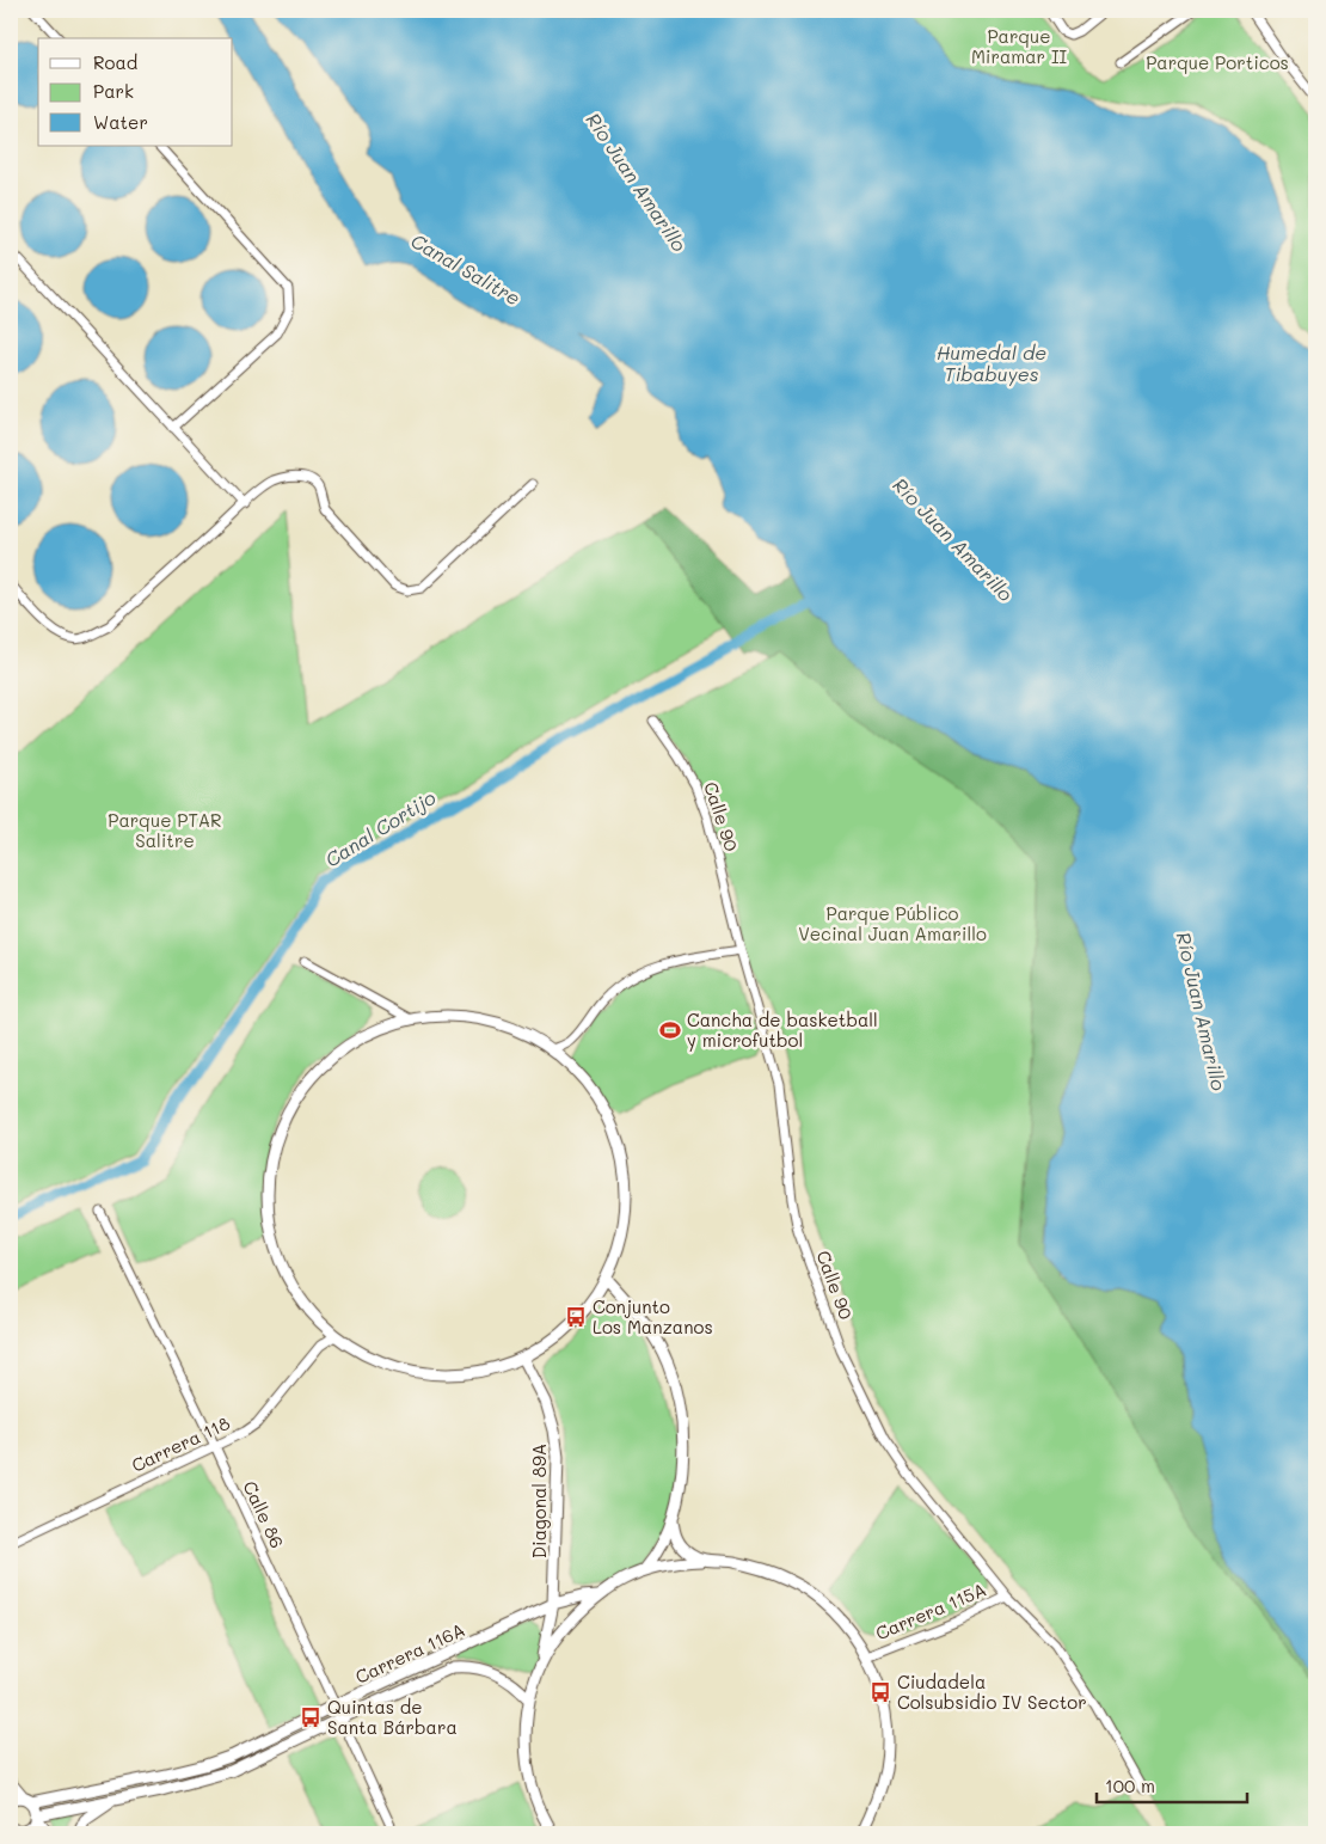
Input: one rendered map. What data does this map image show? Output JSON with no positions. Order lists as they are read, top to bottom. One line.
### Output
{"streets":{"street":["Calle 90","Carrera 118","Diagonal 89A","Calle 86","Carrera 115A","Carrera 116A"]},"crossings":[["Calle 90","Carrera 115A"],["Carrera 118","Calle 86"],["Diagonal 89A","Carrera 116A"],["Calle 86","Carrera 116A"]],"water":["Río Juan Amarillo","Canal Salitre","Humedal de Tibabuyes","Canal Cortijo"],"parks":["Parque Miramar II","Parque Porticos","Parque PTAR Salitre","Parque Público Vecinal Juan Amarillo"],"places":{"sports":["Cancha de basketball y microfutbol"],"bus stop":["Conjunto Los Manzanos","Ciudadela Colsubsidio IV Sector","Quintas de Santa Bárbara"]},"legend":["Road","Park","Water"],"scale_bar":"100 m"}
